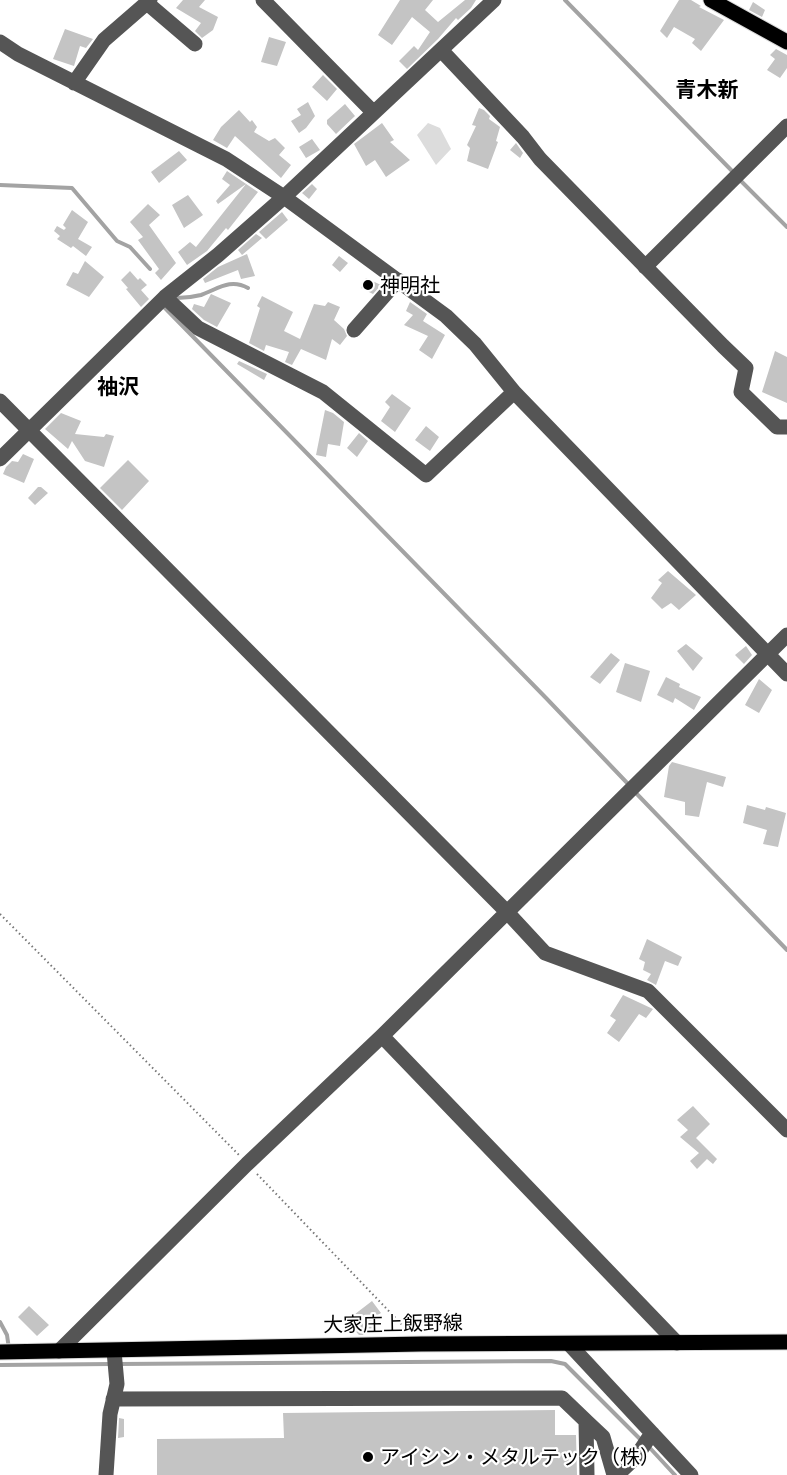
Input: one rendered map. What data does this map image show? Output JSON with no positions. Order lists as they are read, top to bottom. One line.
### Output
{"streets":{"main road":["大家庄上飯野線"]},"districts":["青木新","袖沢"],"places":["神明社","アイシン・メタルテック（株）"]}
